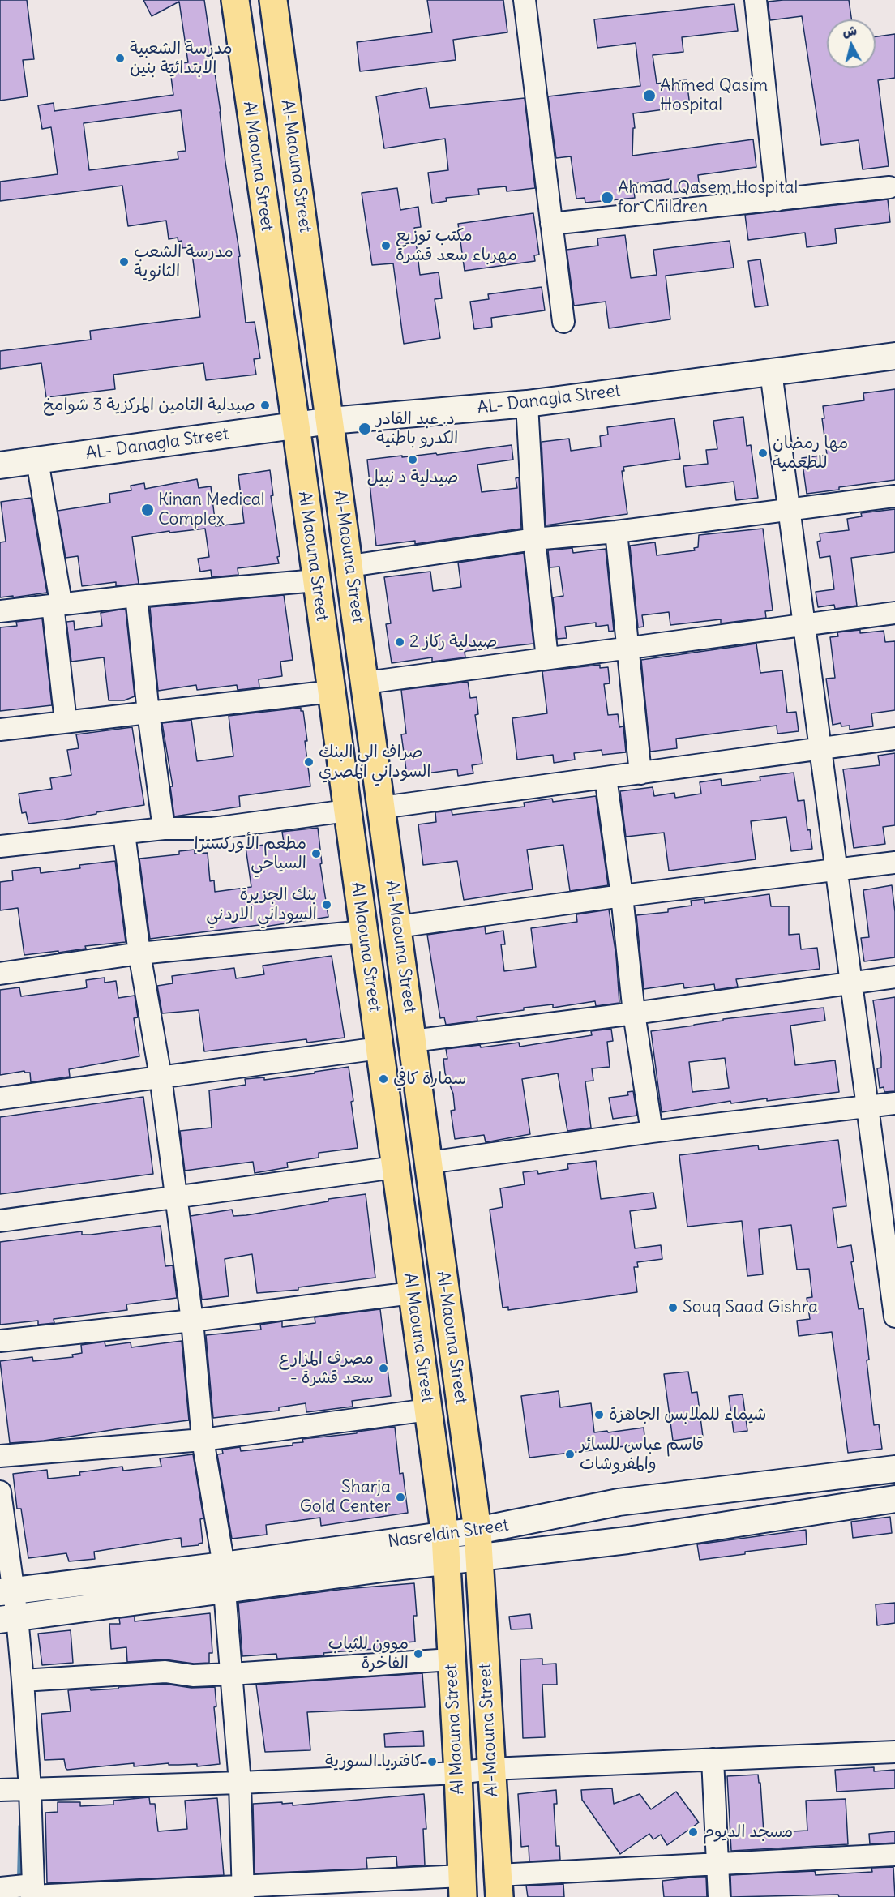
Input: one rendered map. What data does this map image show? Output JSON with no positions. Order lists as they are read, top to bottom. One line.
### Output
{"streets":{"highway":["Al Maouna Street","Al-Maouna Street"],"street":["AL- Danagla Street","Nasreldin Street"]},"crossings":[["Al Maouna Street","AL- Danagla Street"],["Al Maouna Street","Nasreldin Street"],["Al-Maouna Street","AL- Danagla Street"],["Al-Maouna Street","Nasreldin Street"]],"places":["مدرسة الشعبية الابتدائية بنين","Ahmed Qasim Hospital","Ahmad Qasem Hospital for Children","مكتب توزيع مهرباء سعد قشرة","مدرسة الشعب الثانوية","صيدلية التامين المركزية 3 شوامخ","د. عبد القادر الكدرو باطنية","مها رمضان للطعمية","صيدلية د نبيل","Kinan Medical Complex","صيدلية ركاز 2","صراف الي البنك السوداني المصري","مطعم الأوركسترا السياحي","بنك الجزيرة السوداني الاردني","سمارة كافي","Souq Saad Gishra","مصرف المزارع - سعد قشرة","شيماء للملابس الجاهزة","قاسم عباس للسائر والمفروشات","Sharja Gold Center","موون للثياب الفاخرة","كافتريا السورية","مسجد الديوم"],"north":"top"}
